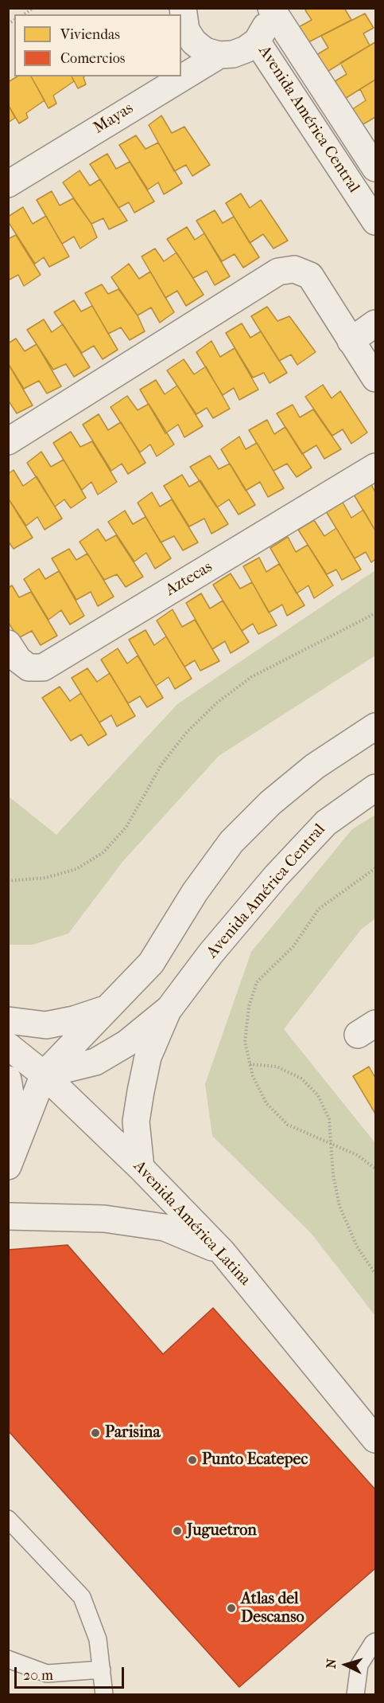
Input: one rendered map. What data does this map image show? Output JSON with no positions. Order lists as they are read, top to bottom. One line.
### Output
{"streets":{"street":["Mayas","Avenida América Central","Aztecas","Avenida América Latina"]},"crossings":[["Mayas","Avenida América Central"],["Avenida América Central","Avenida América Latina"]],"places":["Parisina","Punto Ecatepec","Juguetron","Atlas del Descanso"],"legend":["Viviendas","Comercios"],"scale_bar":"20 m","north":"left"}
